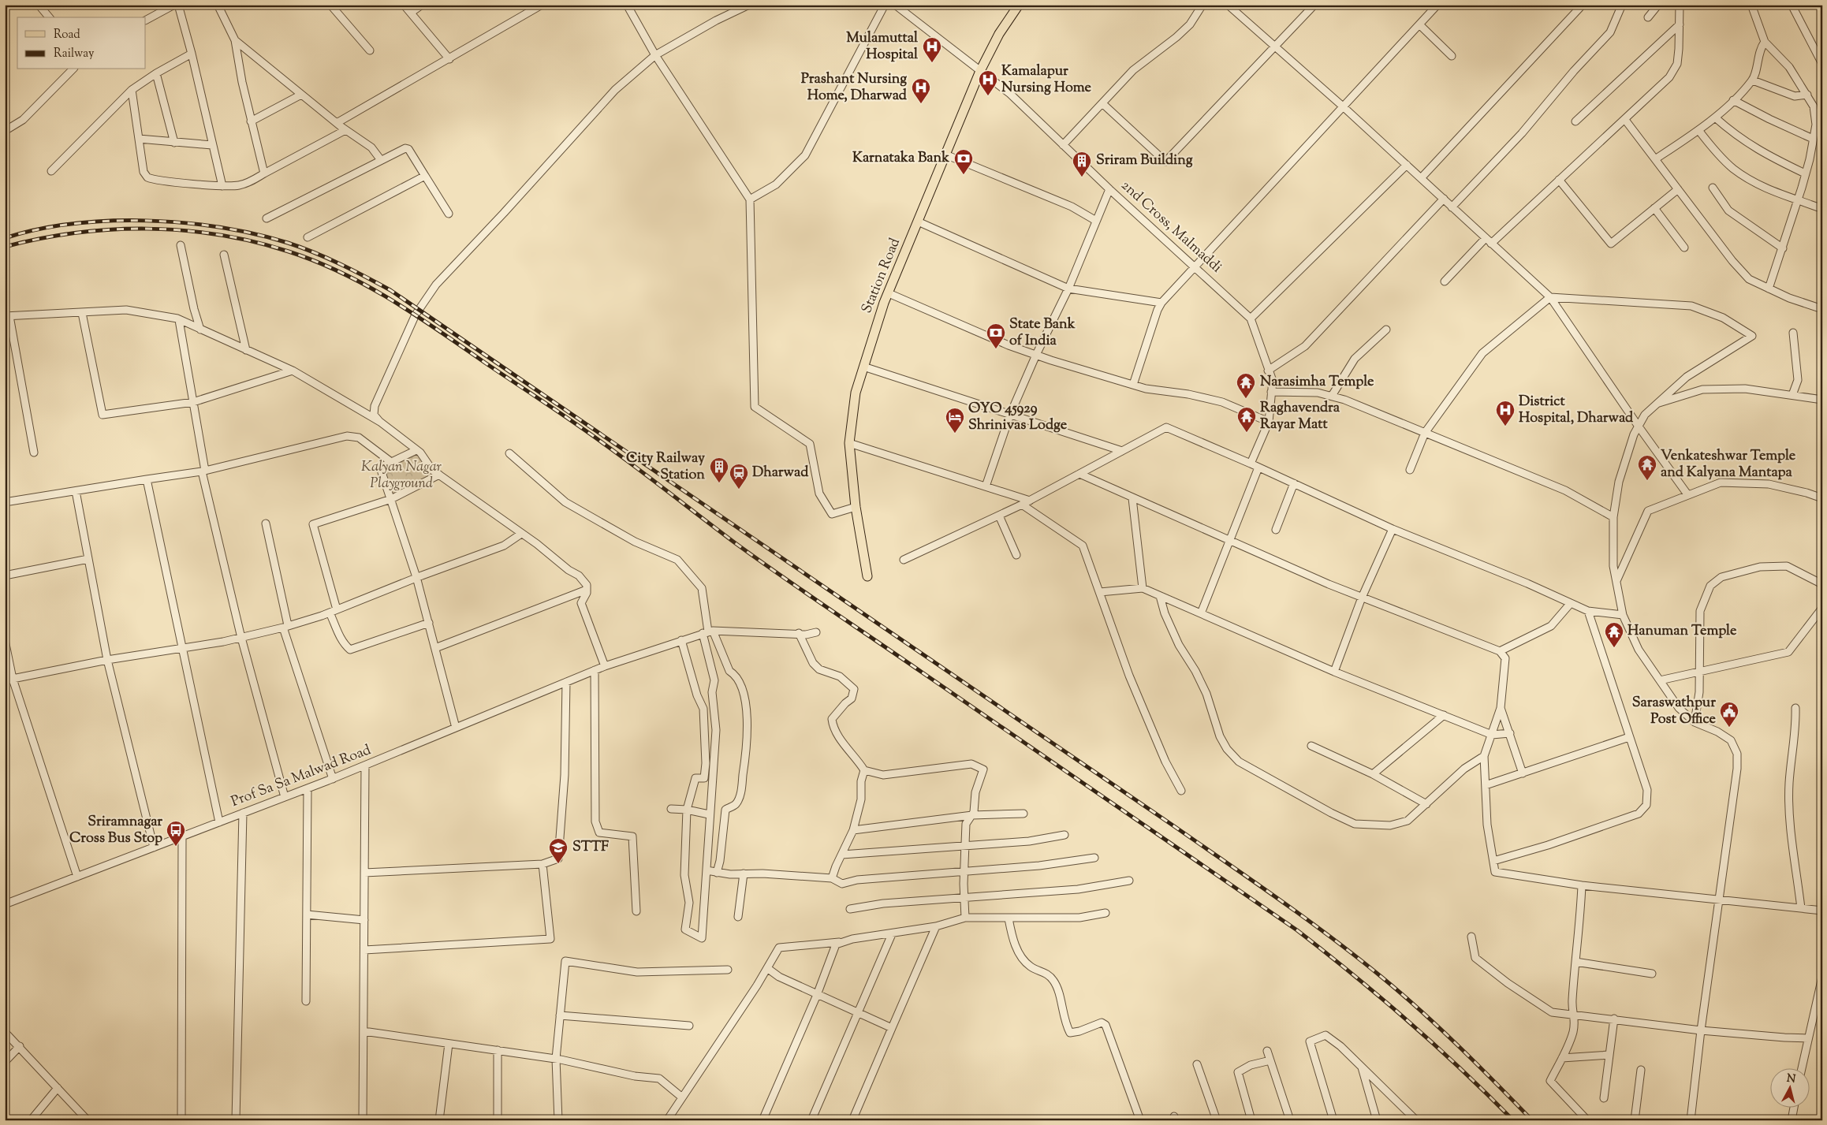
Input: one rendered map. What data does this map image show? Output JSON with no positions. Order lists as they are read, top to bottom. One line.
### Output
{"streets":{"main road":["Station Road"],"street":["2nd Cross, Malmaddi","Prof Sa Sa Malwad Road"]},"crossings":[["2nd Cross, Malmaddi","Station Road"]],"parks":["Kalyan Nagar Playground"],"places":{"hospital":["Mulamuttal Hospital","Kamalapur Nursing Home","Prashant Nursing Home, Dharwad","District Hospital, Dharwad"],"bank":["Karnataka Bank","State Bank of India"],"building":["Sriram Building","City Railway Station"],"temple":["Narasimha Temple","Raghavendra Rayar Matt","Venkateshwar Temple and Kalyana Mantapa","Hanuman Temple"],"hotel":["OYO 45929 Shrinivas Lodge"],"station":["Dharwad"],"public building":["Saraswathpur Post Office"],"bus stop":["Sriramnagar Cross Bus Stop"],"school or university":["STTF"]},"legend":["Road","Railway"],"north":"top"}
